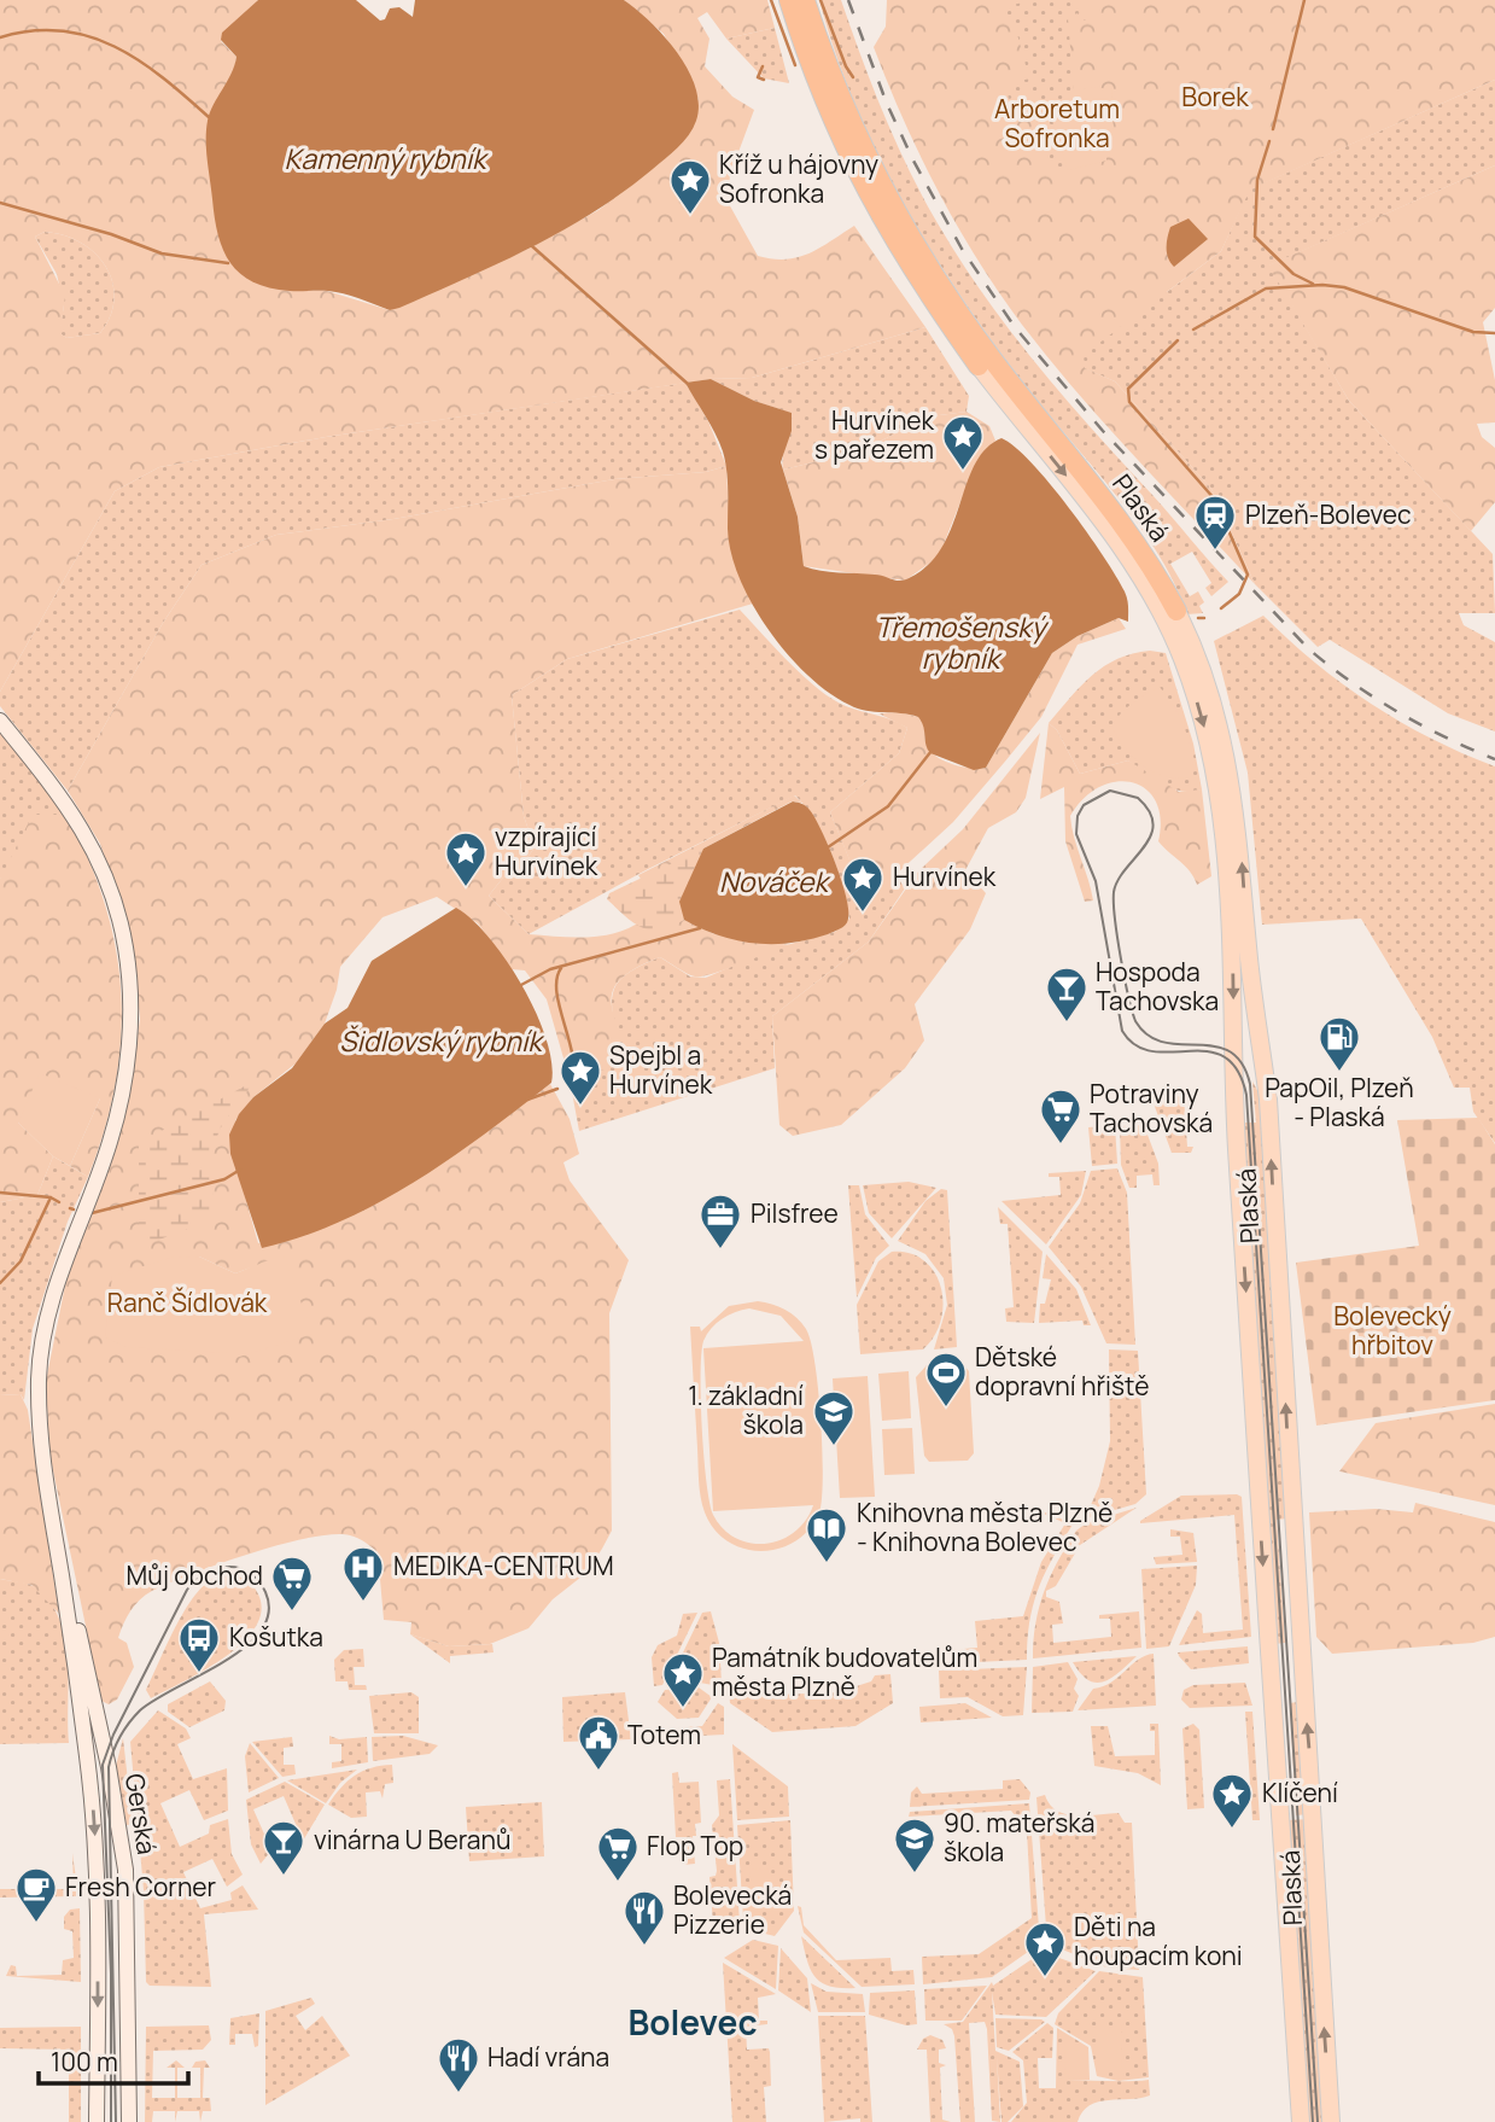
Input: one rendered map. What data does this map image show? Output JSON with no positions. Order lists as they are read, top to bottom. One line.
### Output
{"streets":{"highway":["Plaská"],"street":["Gerská"]},"districts":["Bolevec"],"water":["Kamenný rybník","Třemošenský rybník","Nováček","Šidlovský rybník"],"parks":["Borek","Arboretum Sofronka","Ranč Šídlovák","Bolevecký hřbitov"],"places":{"place":["Kříž u hájovny Sofronka","Hurvínek s pařezem","vzpírající Hurvínek","Hurvínek","Spejbl a Hurvínek","Památník budovatelům města Plzně","Klíčení","Děti na houpacím koni"],"station":["Plzeň-Bolevec"],"bar":["Hospoda Tachovska","vinárna U Beranů"],"fuel station":["PapOil, Plzeň - Plaská"],"supermarket":["Potraviny Tachovská","Můj obchod","Flop Top"],"office":["Pilsfree"],"sports":["Dětské dopravní hřiště"],"school or university":["1. základní škola","90. mateřská škola"],"library":["Knihovna města Plzně - Knihovna Bolevec"],"hospital":["MEDIKA-CENTRUM"],"bus stop":["Košutka"],"public building":["Totem"],"cafe":["Fresh Corner"],"restaurant":["Bolevecká Pizzerie","Hadí vrána"]},"scale_bar":"100 m"}
